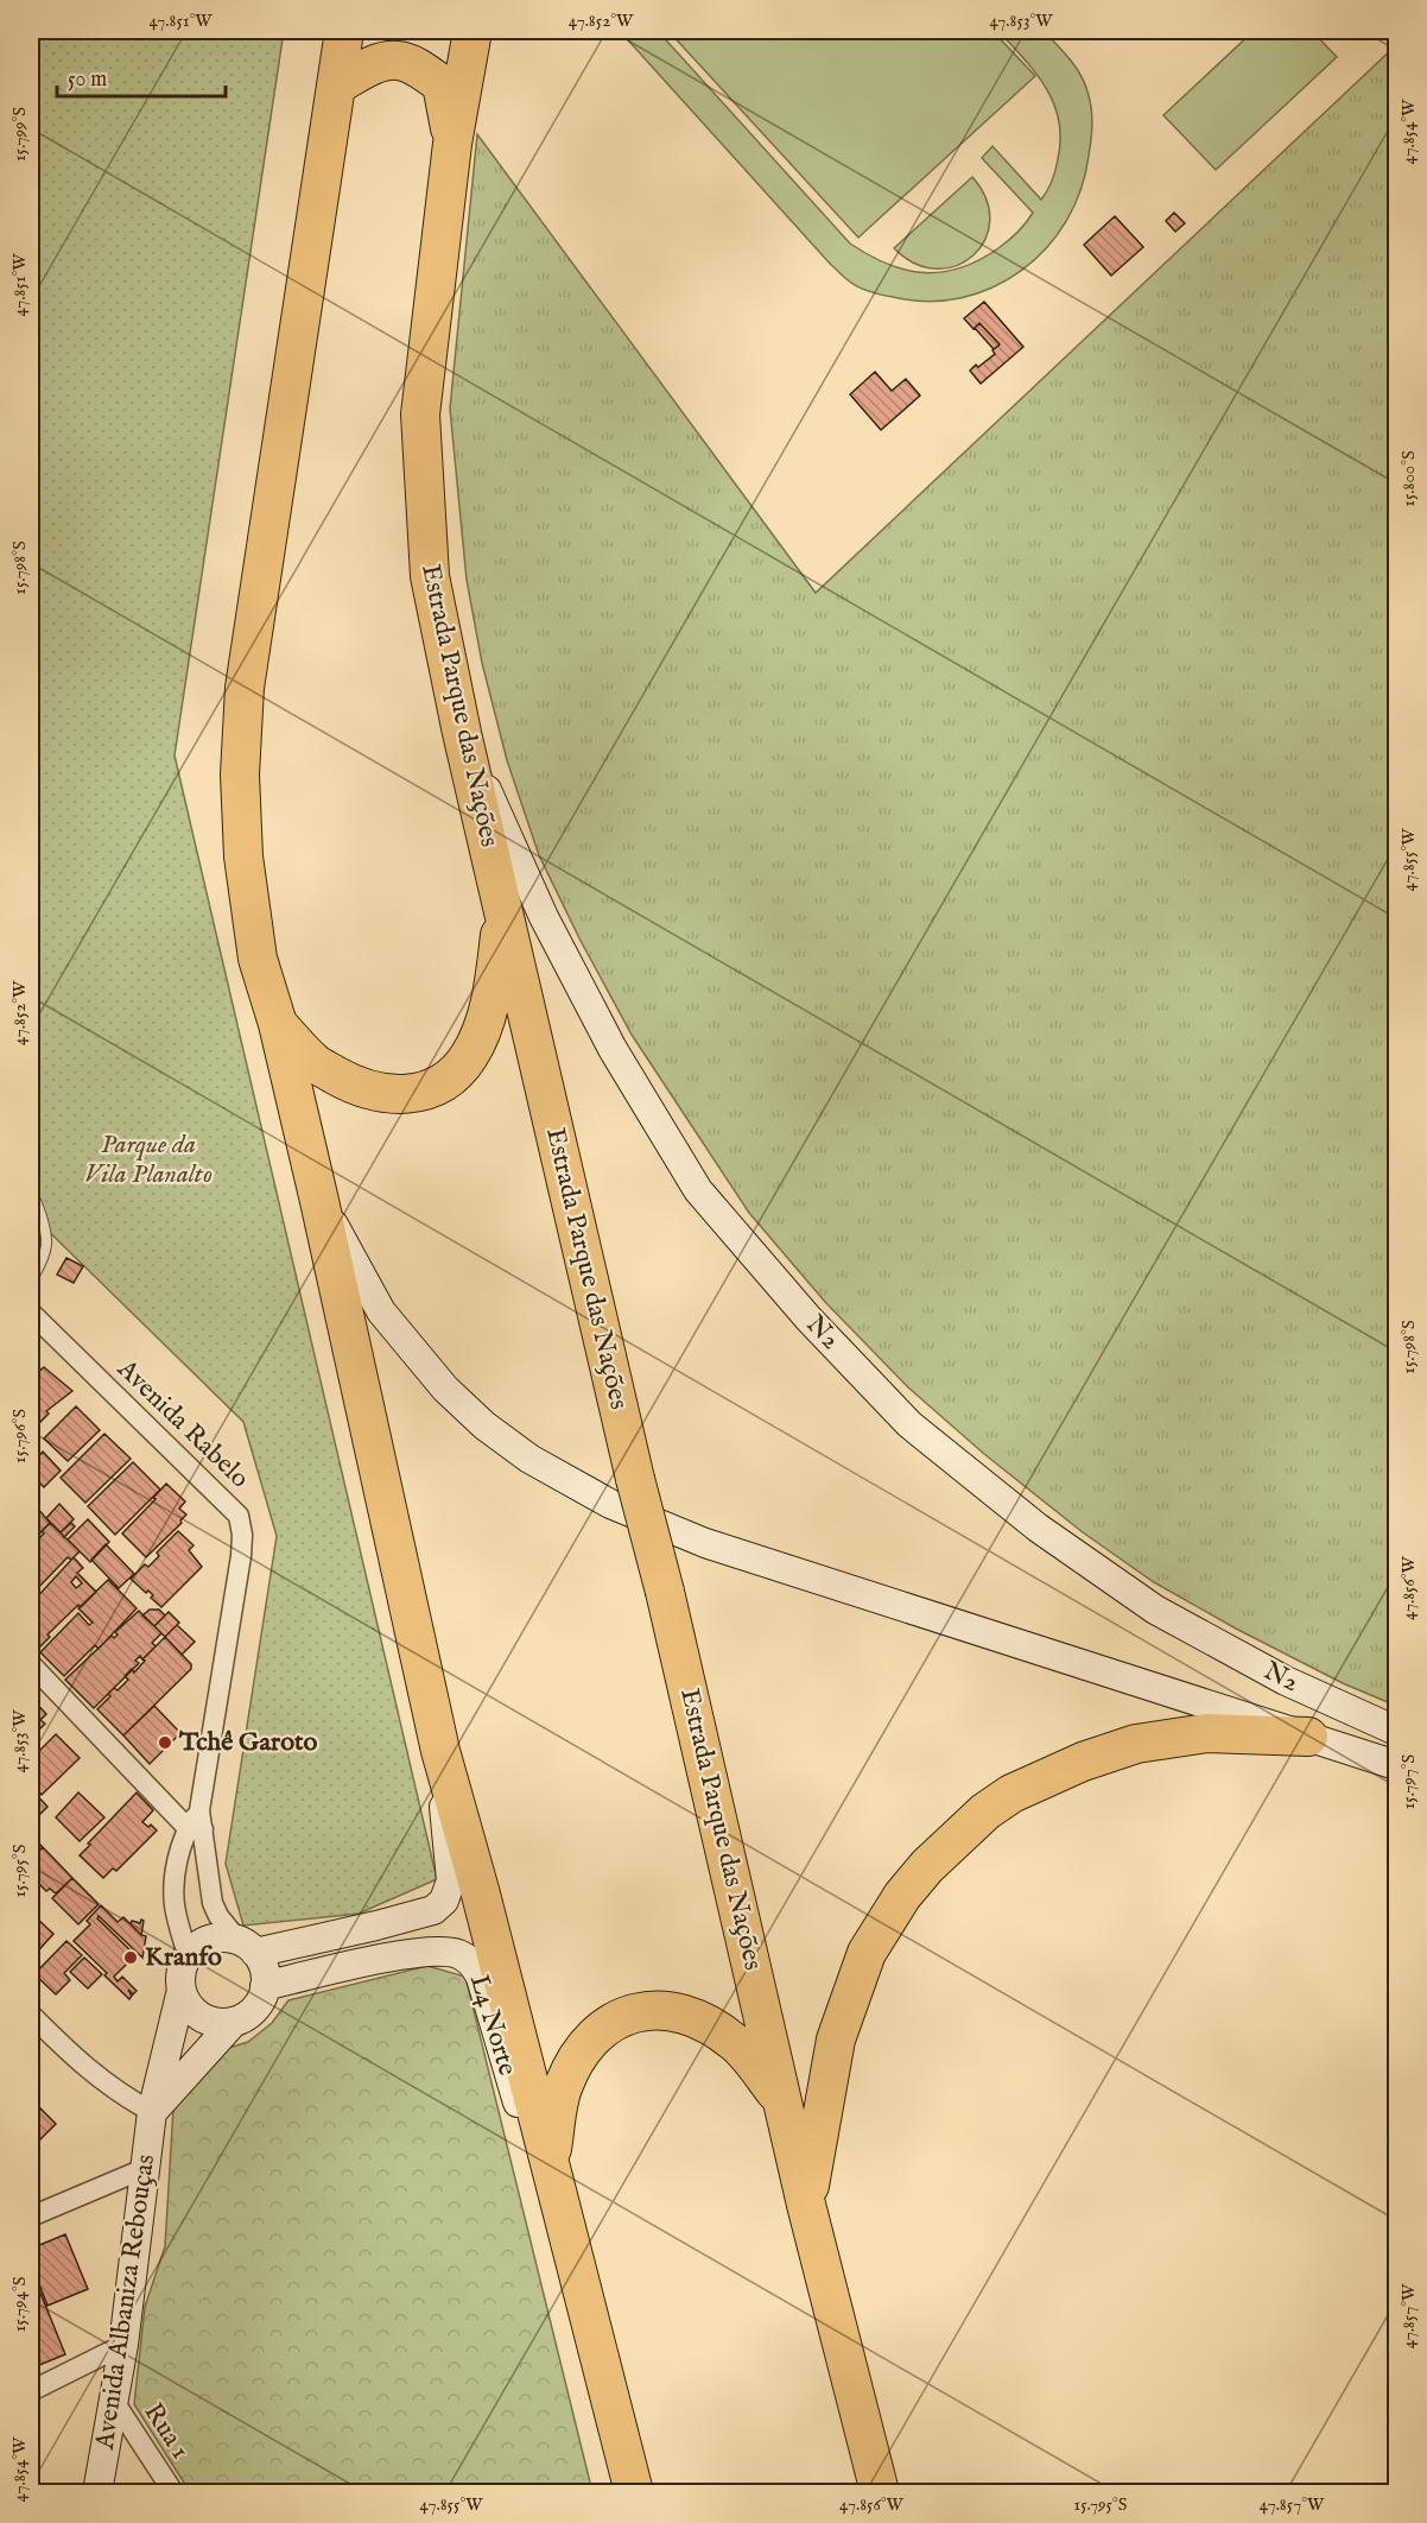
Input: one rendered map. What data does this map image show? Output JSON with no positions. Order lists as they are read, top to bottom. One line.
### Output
{"streets":{"highway":["Estrada Parque das Nações"],"main road":["N2","L4 Norte","Avenida Albaniza Rebouças"],"street":["Avenida Rabelo","Rua 1"]},"crossings":[["Estrada Parque das Nações","N2"],["Avenida Albaniza Rebouças","Rua 1"]],"parks":["Parque da Vila Planalto"],"places":["Tchê Garoto","Kranfo"],"scale_bar":"50 m","coordinates":["47.851°W","47.852°W","47.853°W","47.854°W","15.799°S","15.800°S","15.798°S","47.855°W","15.796°S","47.856°W","15.797°S","15.795°S","15.794°S","47.857°W"]}
